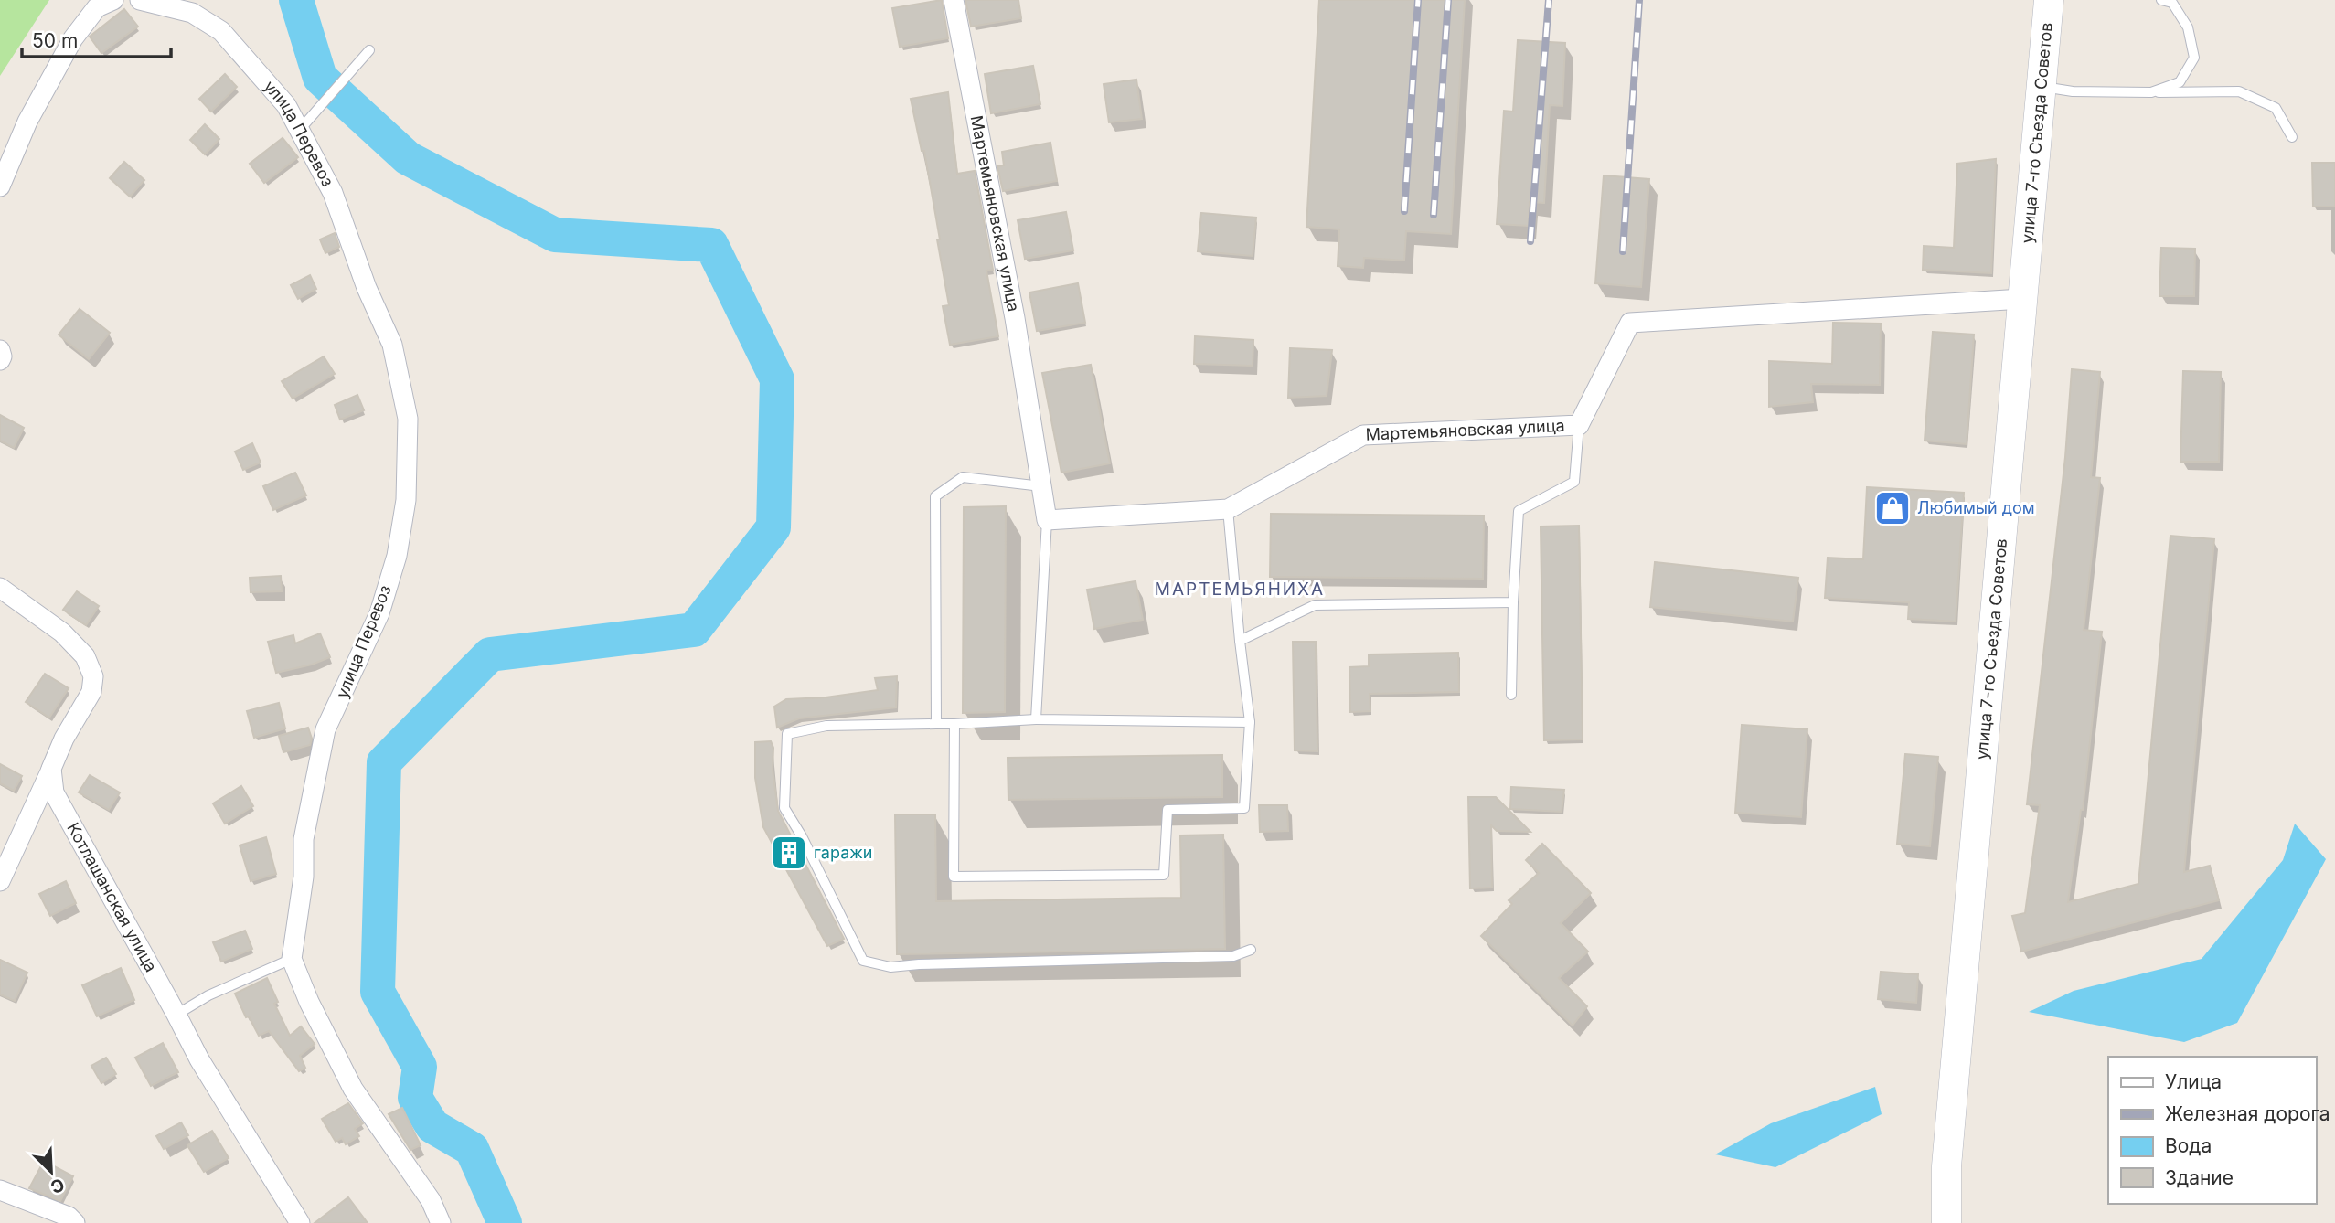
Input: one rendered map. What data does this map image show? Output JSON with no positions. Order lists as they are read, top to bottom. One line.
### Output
{"streets":{"street":["улица 7-го Съезда Советов","улица Перевоз","Мартемьяновская улица","Котлашанская улица"]},"crossings":[["улица 7-го Съезда Советов","Мартемьяновская улица"]],"districts":["МАРТЕМЬЯНИХА"],"places":{"shop":["Любимый дом"],"building":["гаражи"]},"legend":["Улица","Железная дорога","Вода","Здание"],"scale_bar":"50 m","north":"bottom right"}
